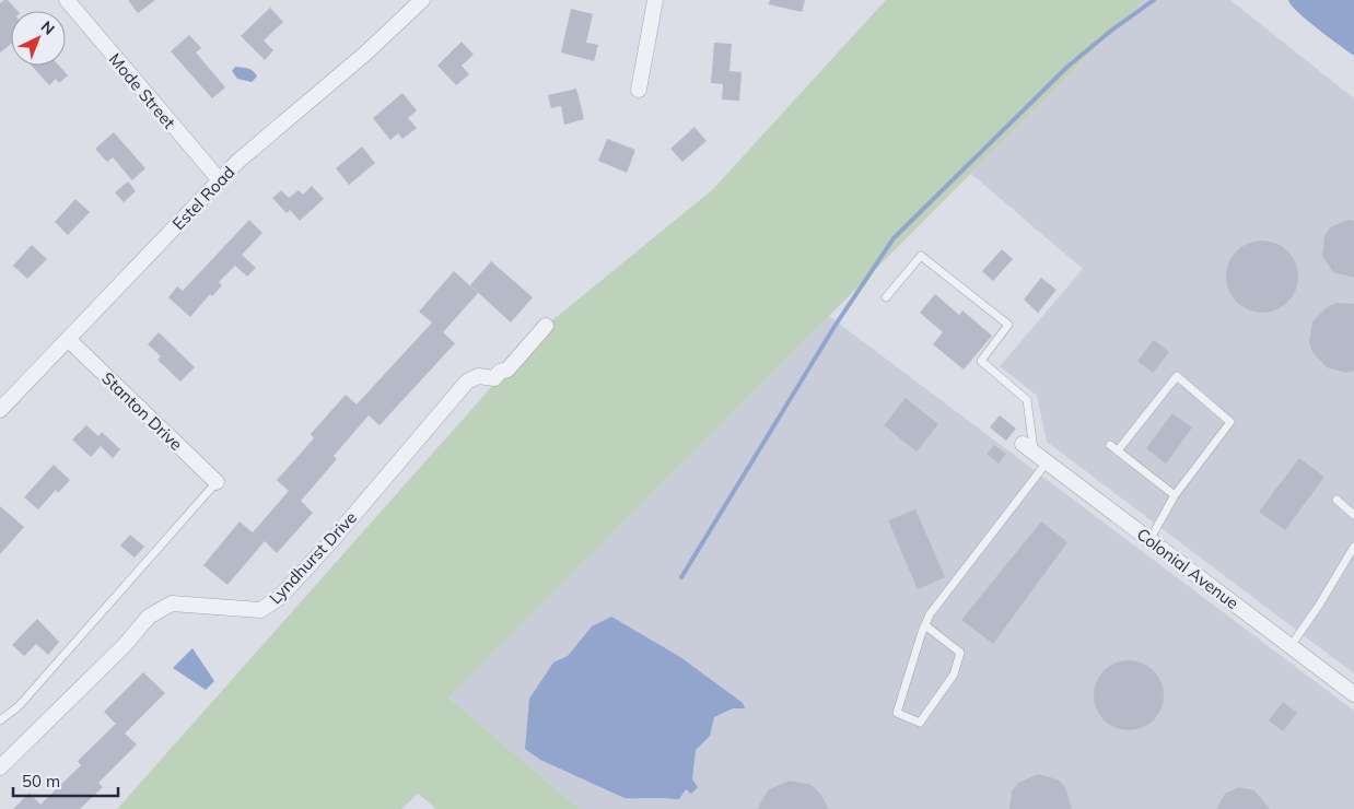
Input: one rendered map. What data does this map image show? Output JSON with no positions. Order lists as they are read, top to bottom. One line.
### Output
{"streets":{"street":["Mode Street","Estel Road","Stanton Drive","Lyndhurst Drive","Colonial Avenue"]},"crossings":[["Mode Street","Estel Road"],["Estel Road","Stanton Drive"]],"scale_bar":"50 m","north":"top right"}
